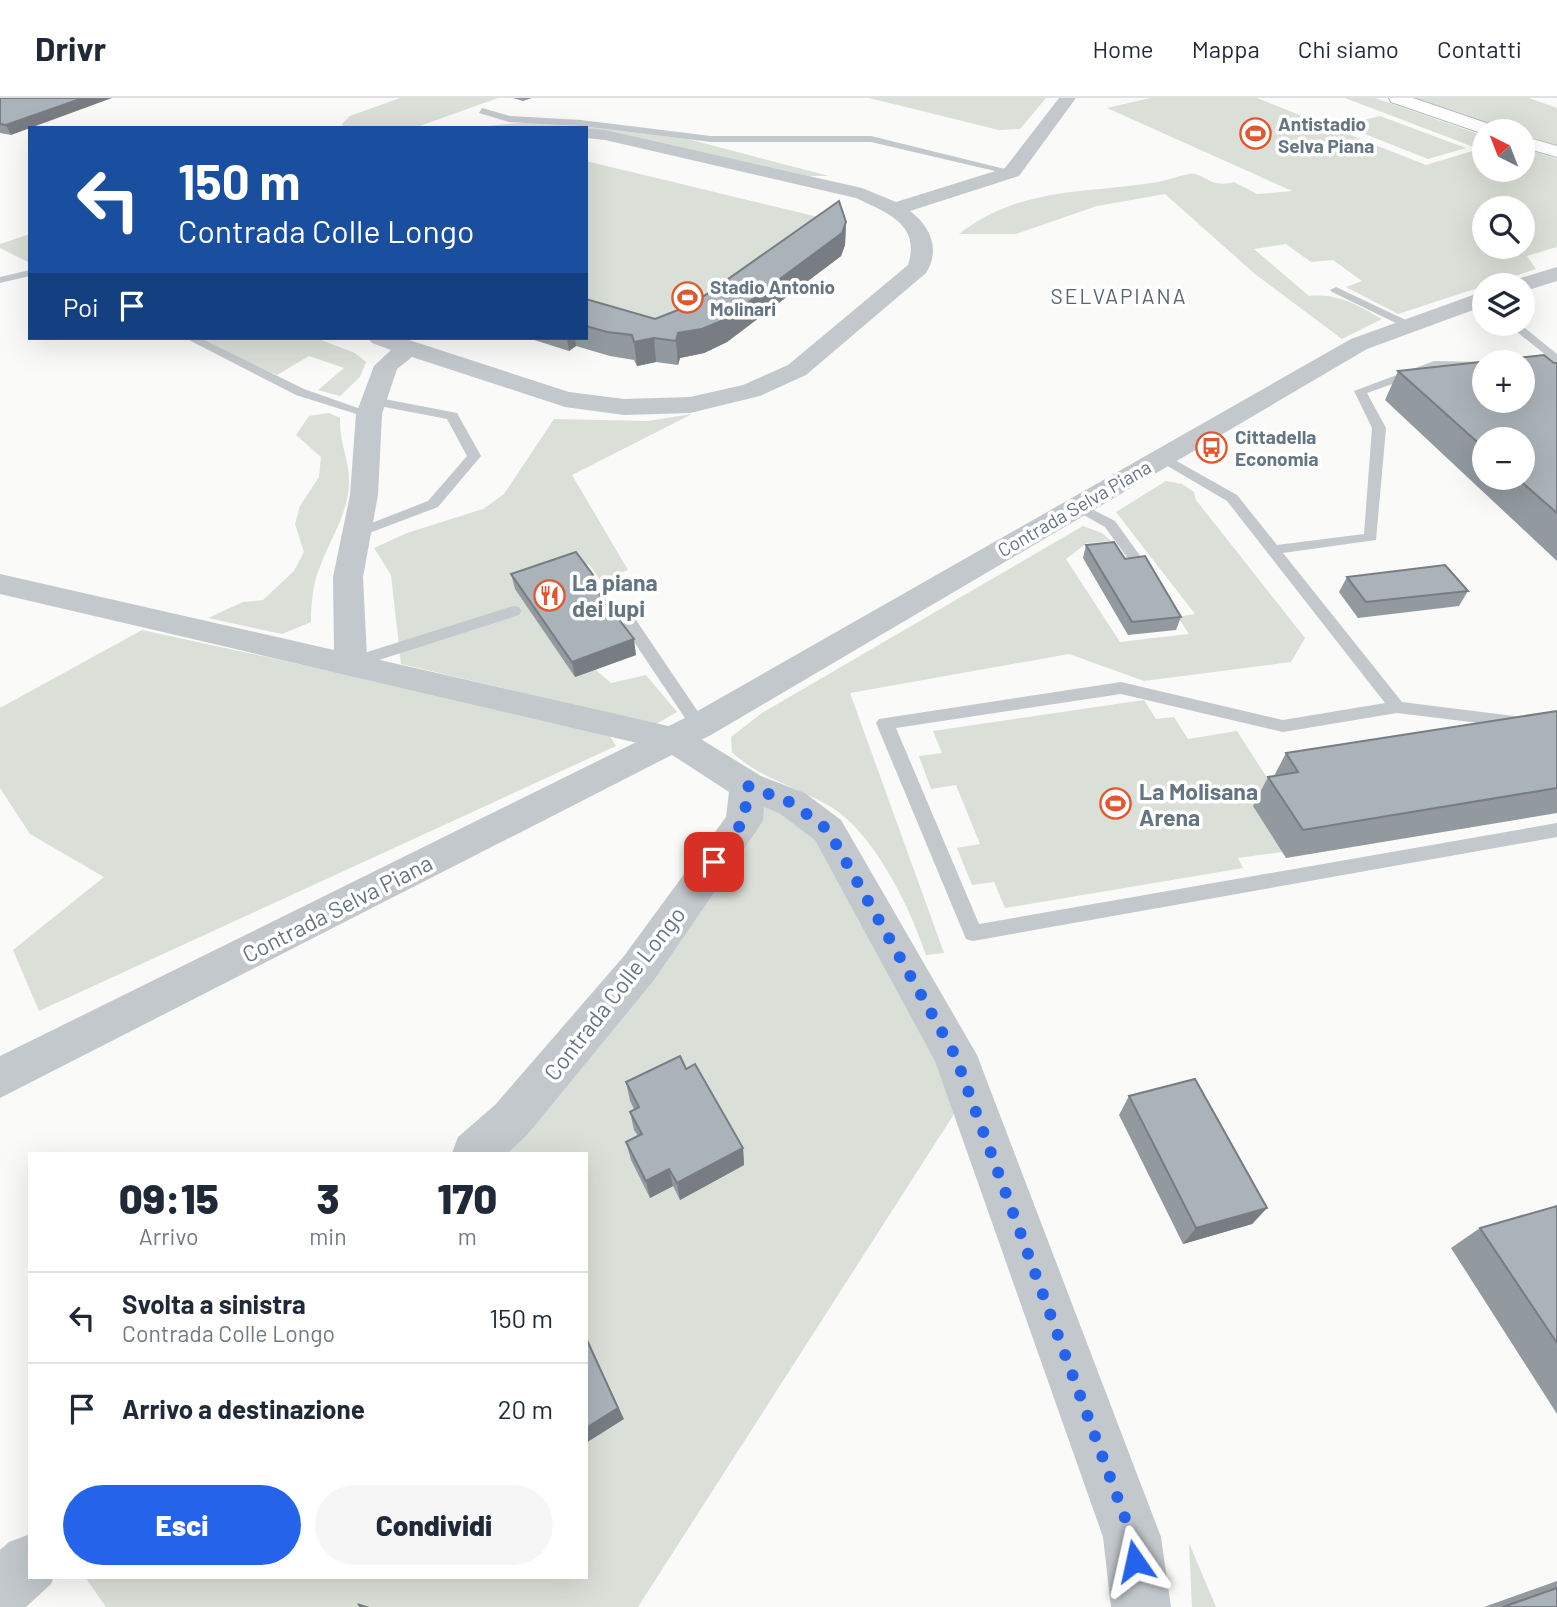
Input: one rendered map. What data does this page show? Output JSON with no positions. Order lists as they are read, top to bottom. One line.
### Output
{"streets":{"street":["Contrada Selva Piana","Contrada Colle Longo"]},"districts":["SELVAPIANA"],"places":{"sports":["Antistadio Selva Piana","Stadio Antonio Molinari","La Molisana Arena"],"bus stop":["Cittadella Economia"],"restaurant":["La piana dei lupi"]},"north":"top left","page":{"header":"Drivr","nav":["Home","Mappa","Chi siamo","Contatti"],"map_buttons":["+","−"],"turn":["150 m","Contrada Colle Longo"],"then":"Poi","eta":["09:15","Arrivo","3","min","170","m"],"list":[{"name":"Svolta a sinistra","note":"Contrada Colle Longo","value":"150 m"},{"name":"Arrivo a destinazione","value":"20 m"}],"buttons":["Esci","Condividi"]}}
